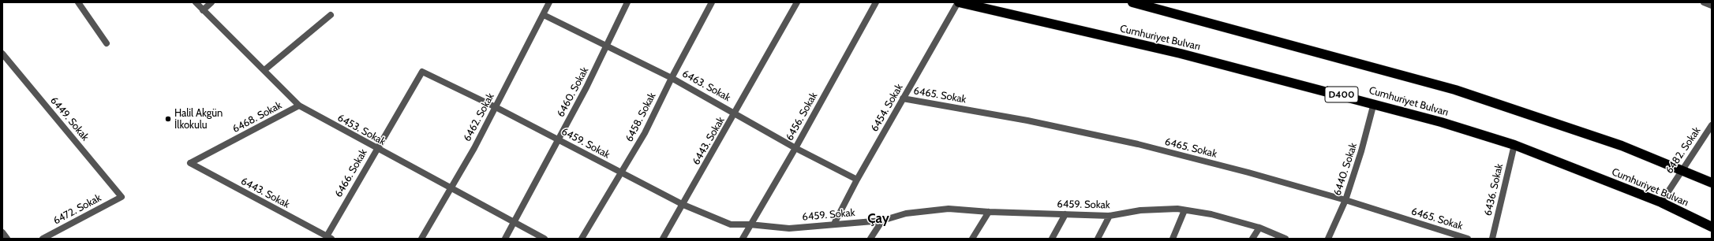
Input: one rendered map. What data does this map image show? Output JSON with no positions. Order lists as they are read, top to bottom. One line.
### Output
{"streets":{"highway":["Cumhuriyet Bulvarı","D400"],"street":["6463. Sokak","6460. Sokak","6465. Sokak","6454. Sokak","6456. Sokak","6468. Sokak","6462. Sokak","6458. Sokak","6449. Sokak","6453. Sokak","6443. Sokak","6459. Sokak","6482. Sokak","6440. Sokak","6466. Sokak","6436. Sokak","6472. Sokak"]},"crossings":[["Cumhuriyet Bulvarı","6454. Sokak"],["Cumhuriyet Bulvarı","6482. Sokak"],["Cumhuriyet Bulvarı","6440. Sokak"],["Cumhuriyet Bulvarı","6436. Sokak"],["6463. Sokak","6460. Sokak"],["6463. Sokak","6454. Sokak"],["6463. Sokak","6456. Sokak"],["6463. Sokak","6462. Sokak"],["6463. Sokak","6458. Sokak"],["6463. Sokak","6443. Sokak"],["6460. Sokak","6453. Sokak"],["6460. Sokak","6459. Sokak"],["6465. Sokak","6454. Sokak"],["6465. Sokak","6440. Sokak"],["6454. Sokak","6459. Sokak"],["6456. Sokak","6459. Sokak"],["6468. Sokak","6453. Sokak"],["6468. Sokak","6443. Sokak"],["6462. Sokak","6453. Sokak"],["6462. Sokak","6459. Sokak"],["6458. Sokak","6459. Sokak"],["6449. Sokak","6472. Sokak"],["6453. Sokak","6466. Sokak"],["6443. Sokak","6459. Sokak"],["6443. Sokak","6466. Sokak"],["6459. Sokak","6466. Sokak"]],"districts":["Çay"],"places":["Halil Akgün İlkokulu"]}
